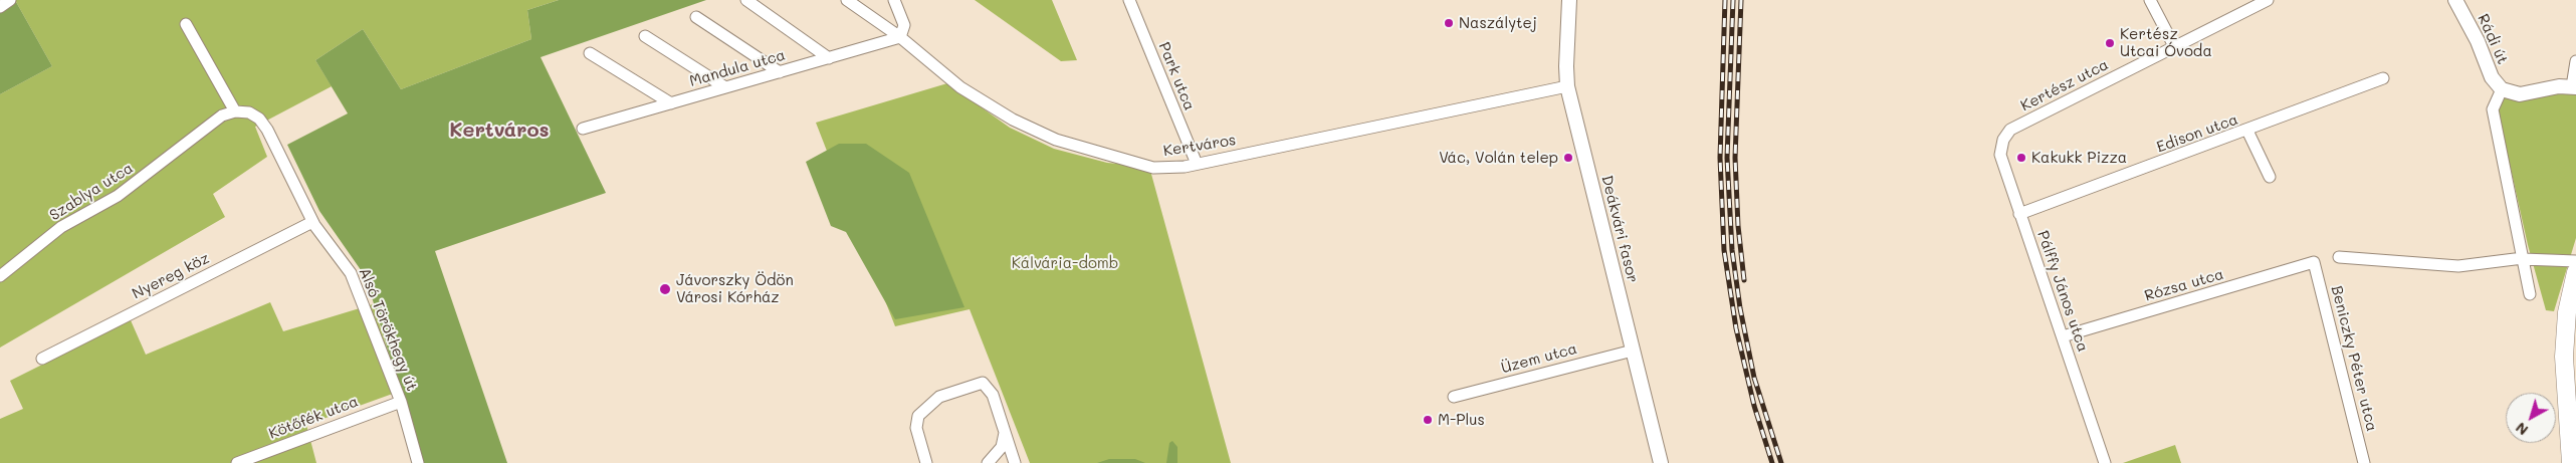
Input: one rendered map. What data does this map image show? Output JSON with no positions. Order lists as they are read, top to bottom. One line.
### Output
{"streets":{"street":["Rádi út","Mandula utca","Park utca","Kertész utca","Edison utca","Kertváros","Szablya utca","Deákvári fasor","Nyereg köz","Rózsa utca","Pálffy János utca","Alsó Törökhegy út","Üzem utca","Beniczky Péter utca","Kötőfék utca"]},"crossings":[["Mandula utca","Kertváros"],["Park utca","Kertváros"],["Kertész utca","Pálffy János utca"],["Edison utca","Pálffy János utca"],["Kertváros","Deákvári fasor"],["Szablya utca","Alsó Törökhegy út"],["Deákvári fasor","Üzem utca"],["Nyereg köz","Alsó Törökhegy út"],["Rózsa utca","Pálffy János utca"],["Rózsa utca","Beniczky Péter utca"],["Alsó Törökhegy út","Kötőfék utca"]],"districts":["Kertváros"],"parks":["Kálvária-domb"],"places":["Naszálytej","Kertész Utcai Óvoda","Vác, Volán telep","Kakukk Pizza","Jávorszky Ödön Városi Kórház","M-Plus"],"north":"bottom left"}
